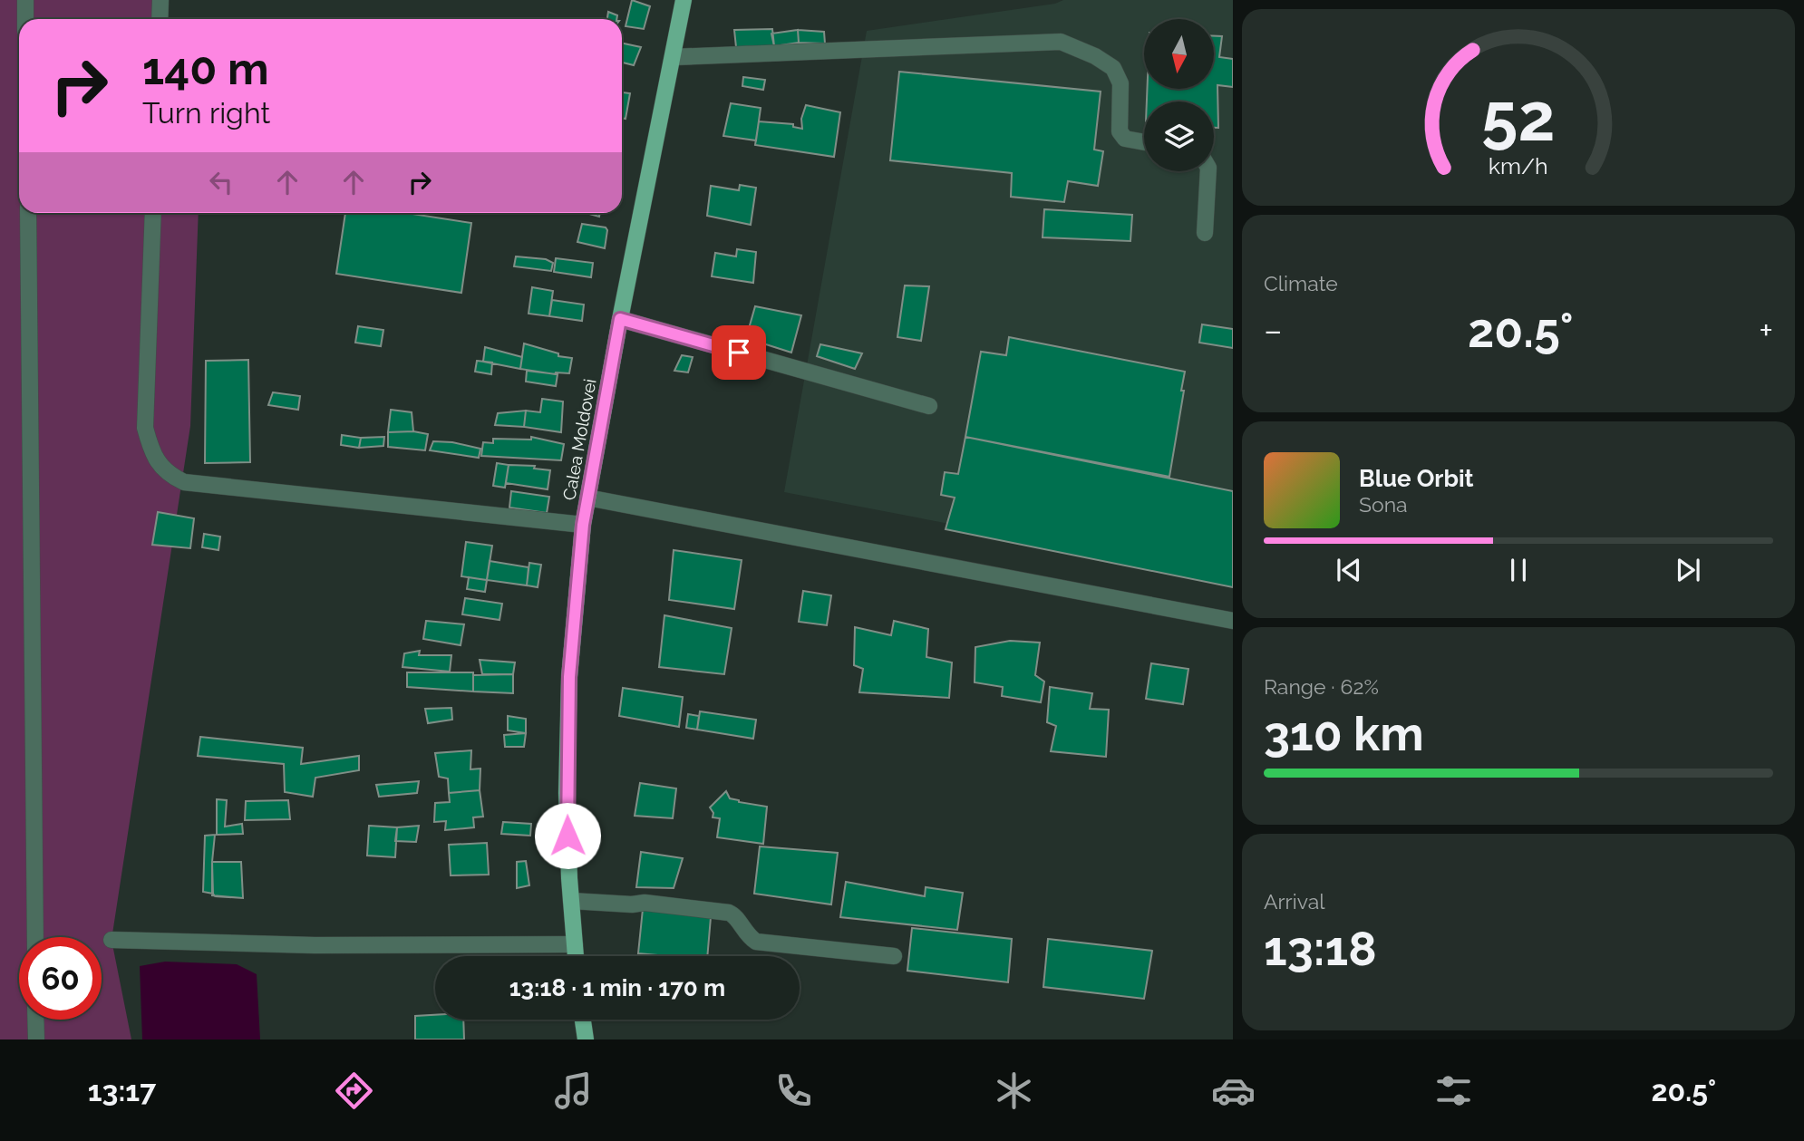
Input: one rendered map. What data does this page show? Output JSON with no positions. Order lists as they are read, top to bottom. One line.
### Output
{"streets":{"main road":["Calea Moldovei"]},"north":"bottom","page":{"turn":["140 m","Turn right"],"tile":["Climate",["Range · 62%","310 km"],["Arrival","13:18"]],"heat":["−","20.5°","+"],"song":["Blue Orbit","Sona"],"limit":"60","trip":"13:18 · 1 min · 170 m","tabs":["13:17","20.5°"],"gauge":["52","km/h"]}}
